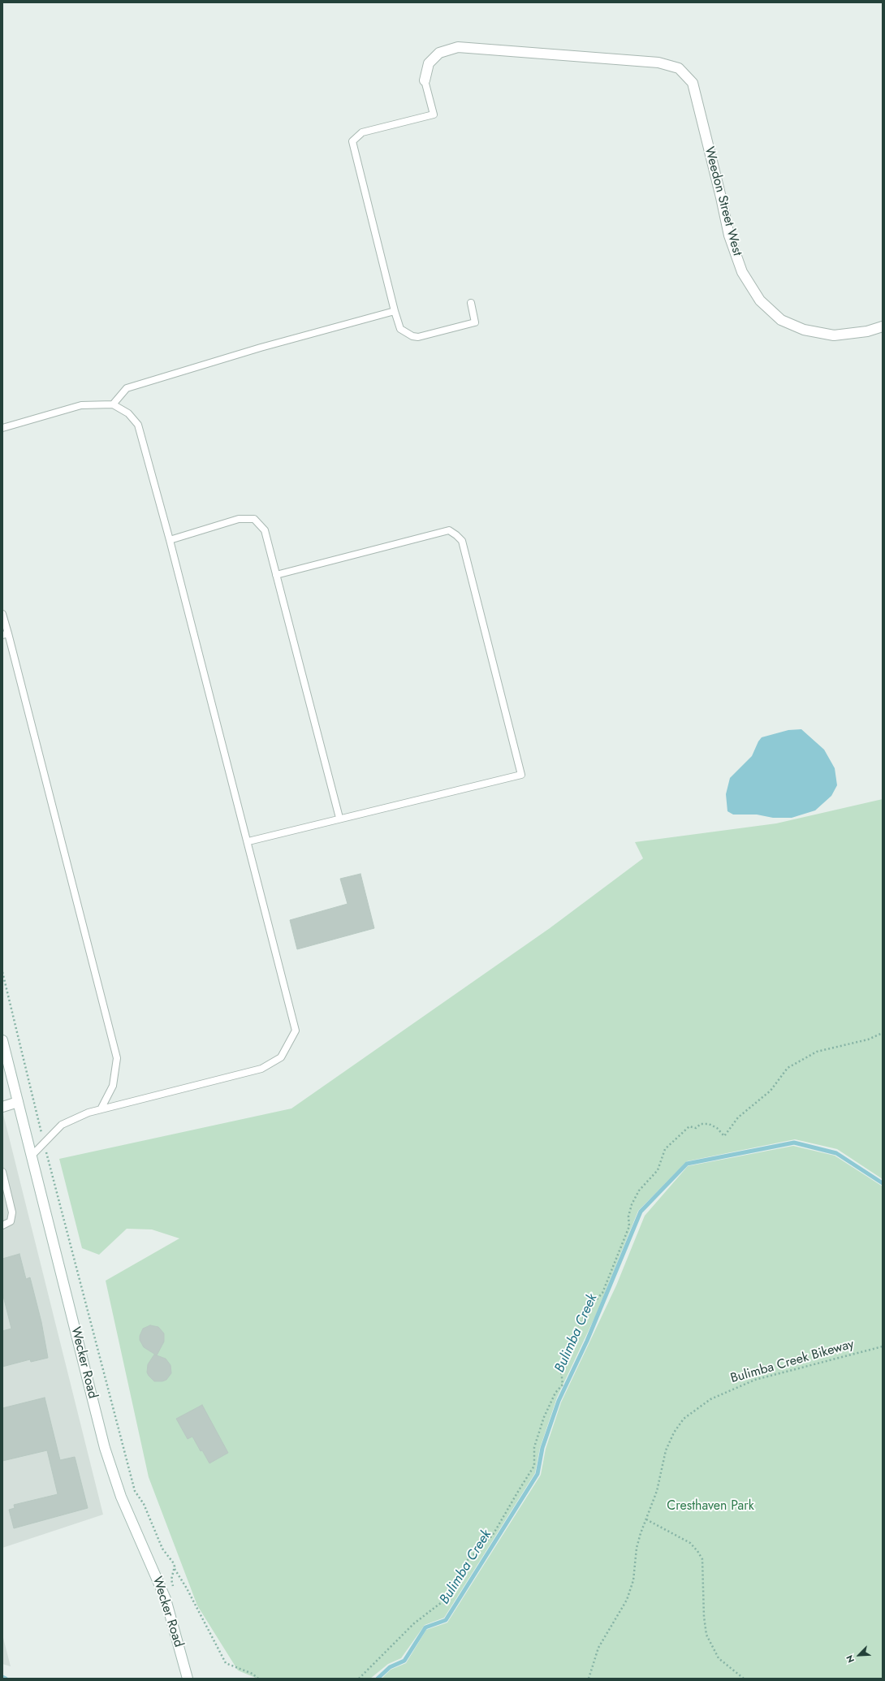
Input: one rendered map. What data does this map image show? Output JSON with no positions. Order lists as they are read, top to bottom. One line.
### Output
{"streets":{"street":["Weedon Street West","Wecker Road"],"path":["Bulimba Creek Bikeway"]},"water":["Bulimba Creek"],"parks":["Cresthaven Park"],"north":"bottom left"}
